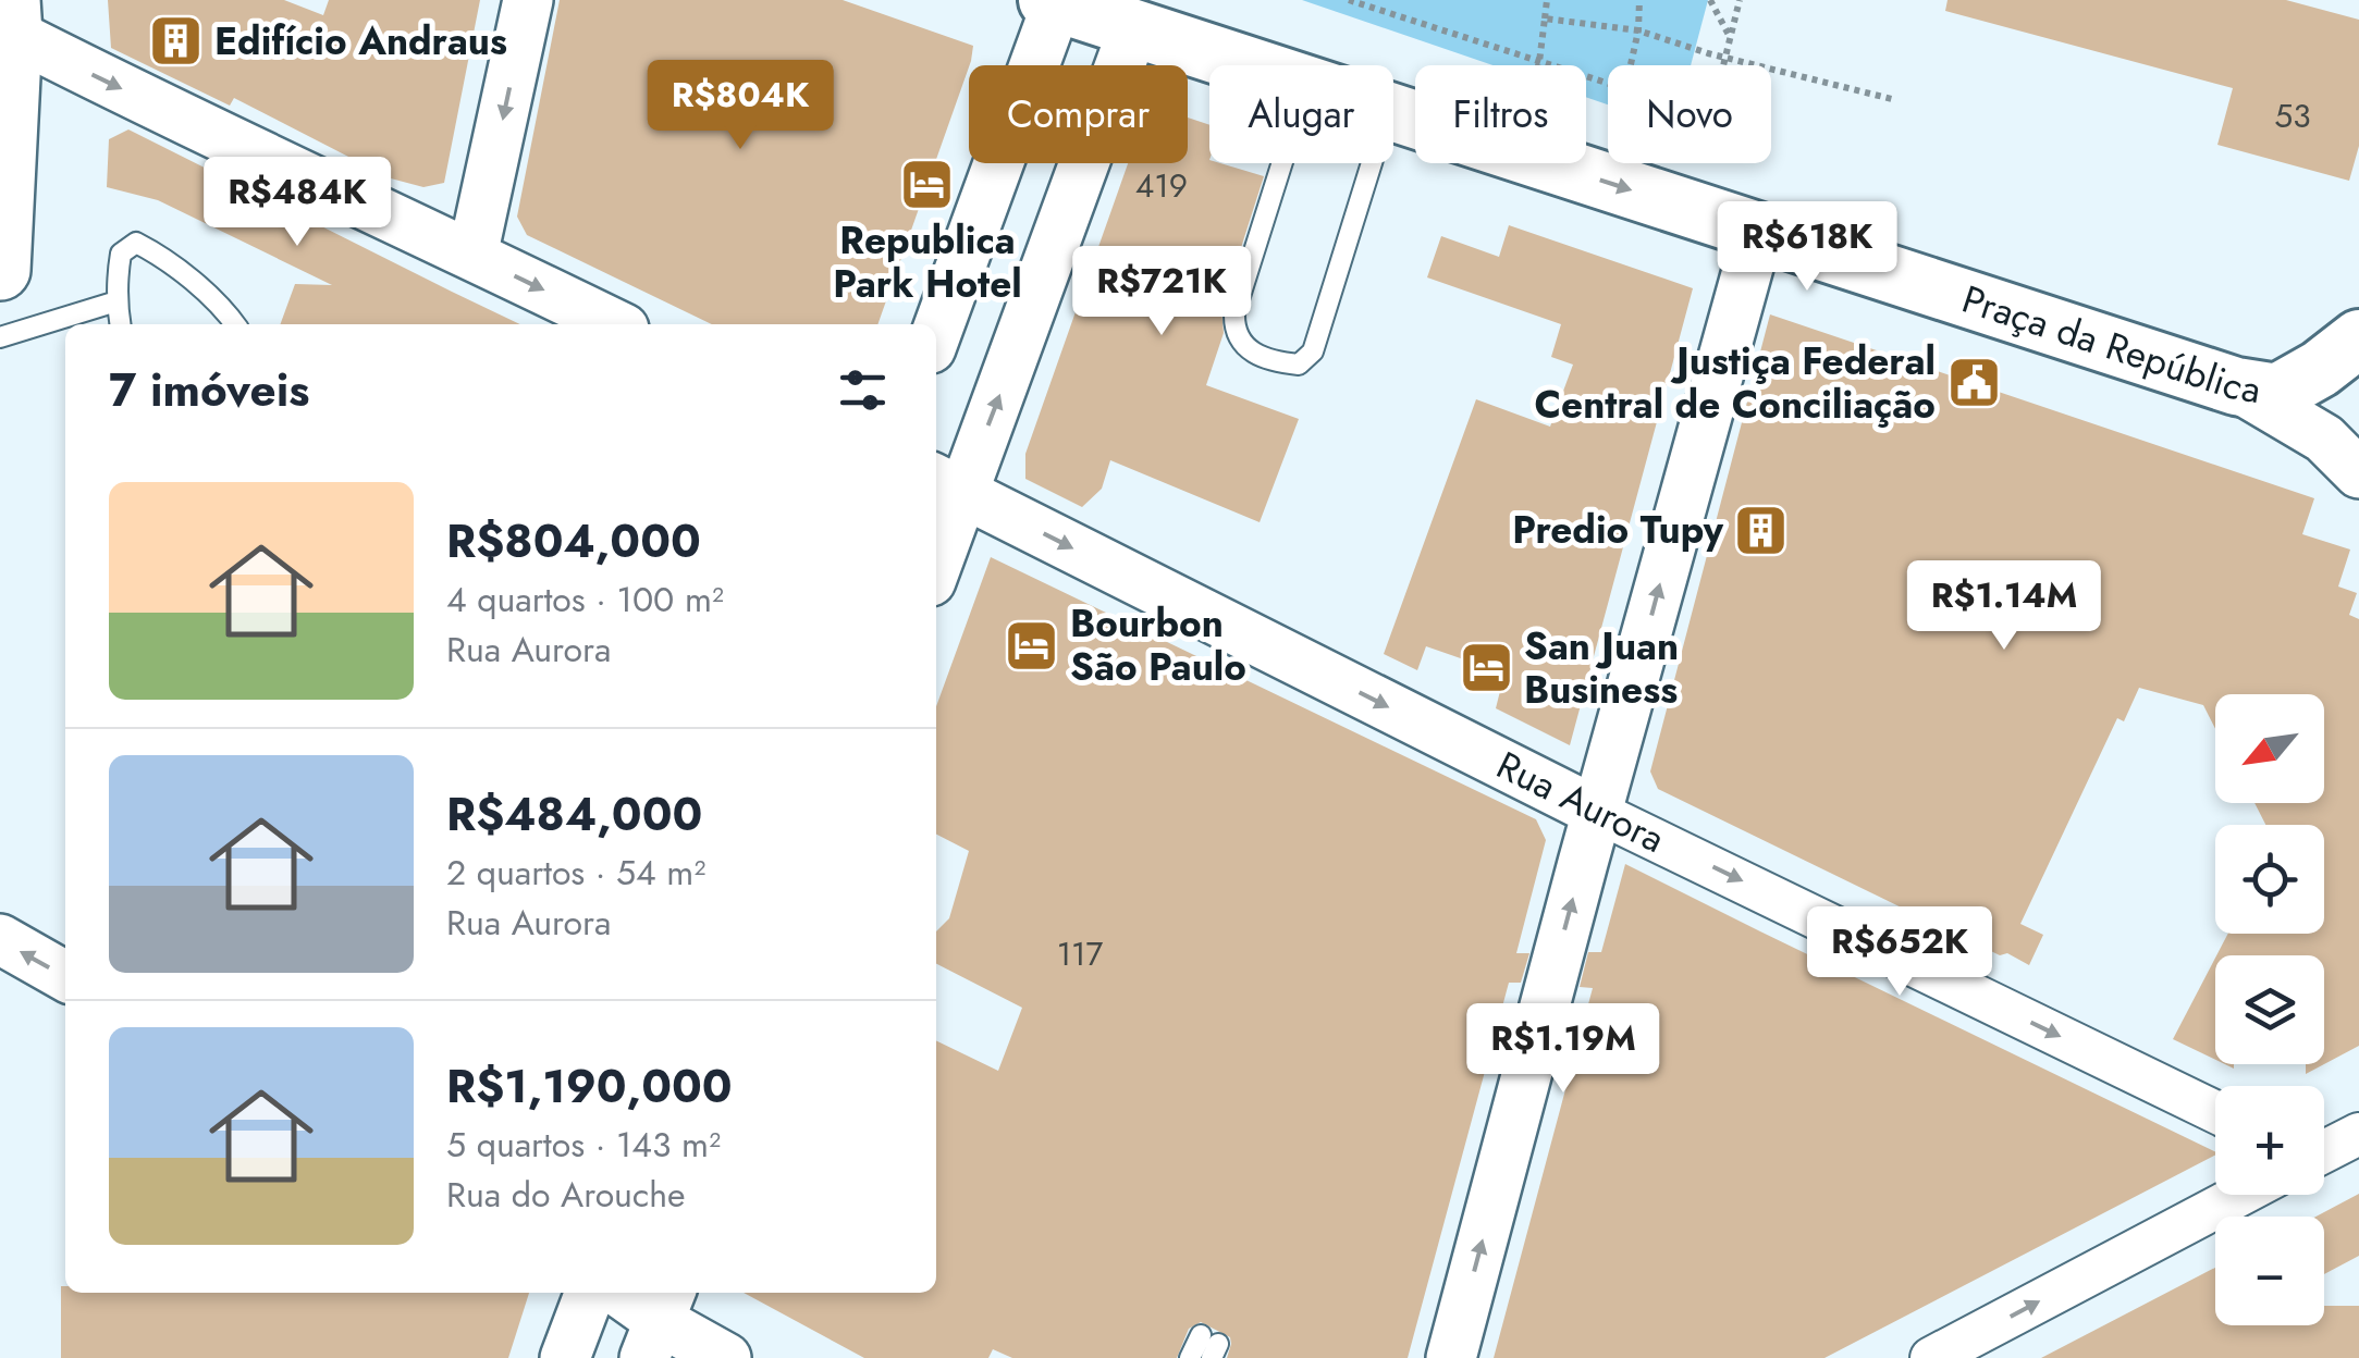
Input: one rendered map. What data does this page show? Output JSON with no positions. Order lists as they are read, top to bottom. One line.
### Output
{"streets":{"main road":["Praça da República"],"street":["Rua Aurora"]},"one_way":["Rua Aurora"],"places":{"building":["Edifício Andraus","Predio Tupy"],"hotel":["Republica Park Hotel","Bourbon São Paulo","San Juan Business"],"public building":["Justiça Federal Central de Conciliação"]},"house_numbers":["53","419","117"],"north":"bottom left","page":{"price":["R$804K","R$484K","R$618K","R$721K","R$1.14M","R$652K","R$1.19M"],"chip":["Comprar","Alugar","Filtros","Novo"],"heading":"7 imóveis","list":[{"name":"R$804,000","note":"4 quartos · 100 m² · Rua Aurora"},{"name":"R$484,000","note":"2 quartos · 54 m² · Rua Aurora"},{"name":"R$1,190,000","note":"5 quartos · 143 m² · Rua do Arouche"}],"map_buttons":["+","−"]}}
